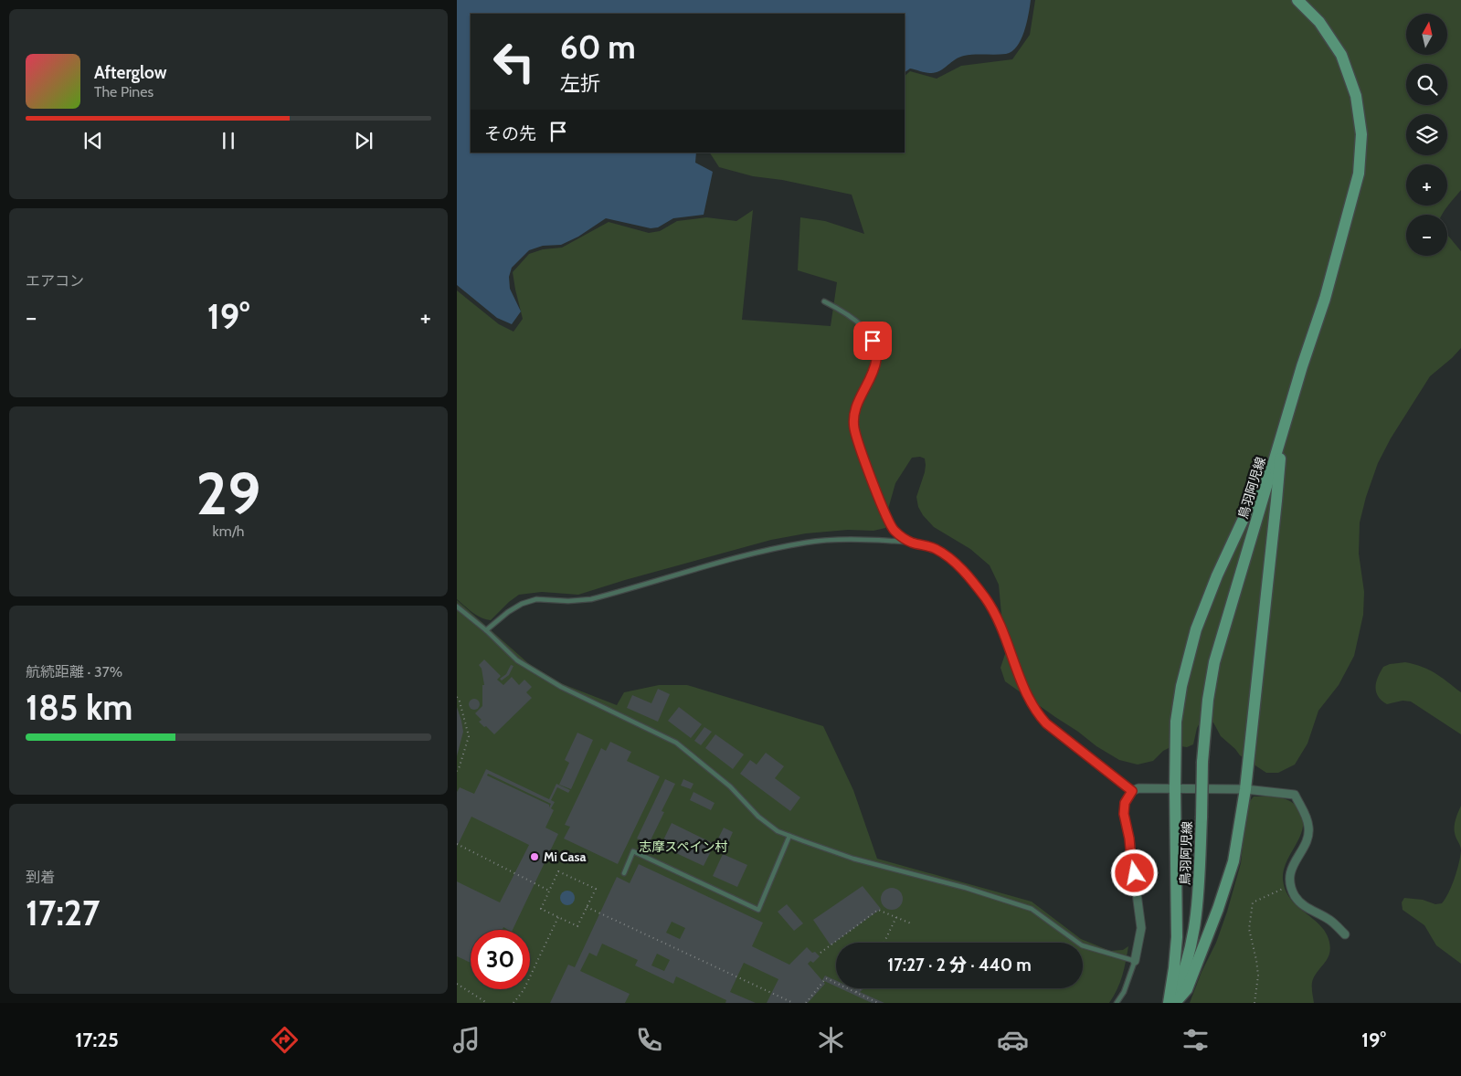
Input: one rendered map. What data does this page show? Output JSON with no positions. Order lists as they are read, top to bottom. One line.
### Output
{"streets":{"main road":["鳥羽阿児線"]},"parks":["志摩スペイン村"],"places":["Mi Casa"],"north":"top","page":{"map_buttons":["+","−"],"turn":["60 m","左折"],"song":["Afterglow","The Pines"],"then":"その先","tile":["エアコン",["29","km/h"],["航続距離 · 37%","185 km"],["到着","17:27"]],"heat":["−","19°","+"],"limit":"30","trip":"17:27 · 2 分 · 440 m","tabs":["17:25","19°"]}}
